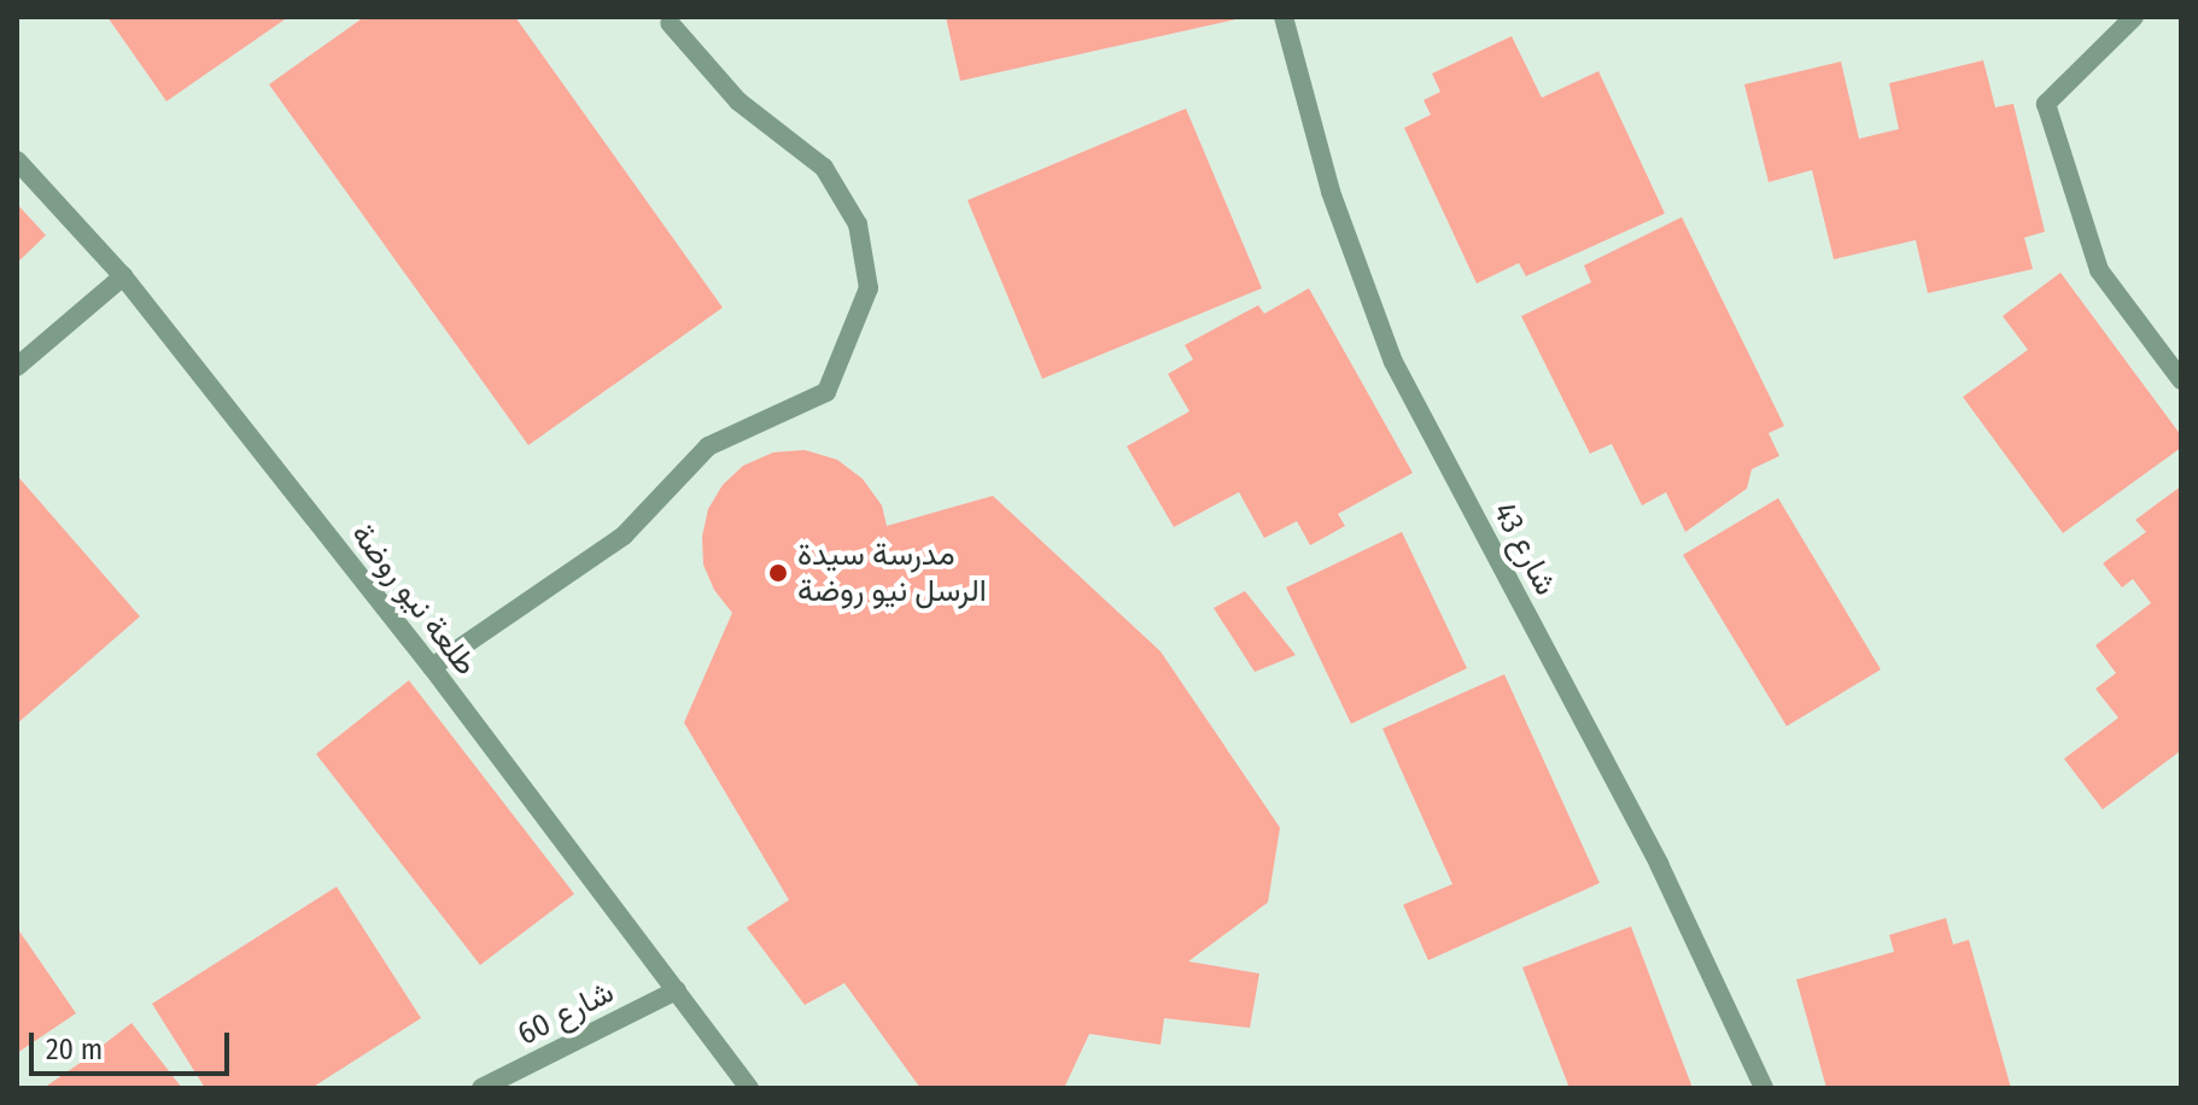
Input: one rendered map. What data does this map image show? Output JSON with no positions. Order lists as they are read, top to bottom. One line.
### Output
{"streets":{"street":["شارع 43","طلعة نيو روضة","شارع 60"]},"crossings":[["طلعة نيو روضة","شارع 60"]],"places":["مدرسة سيدة الرسل نيو روضة"],"scale_bar":"20 m"}
